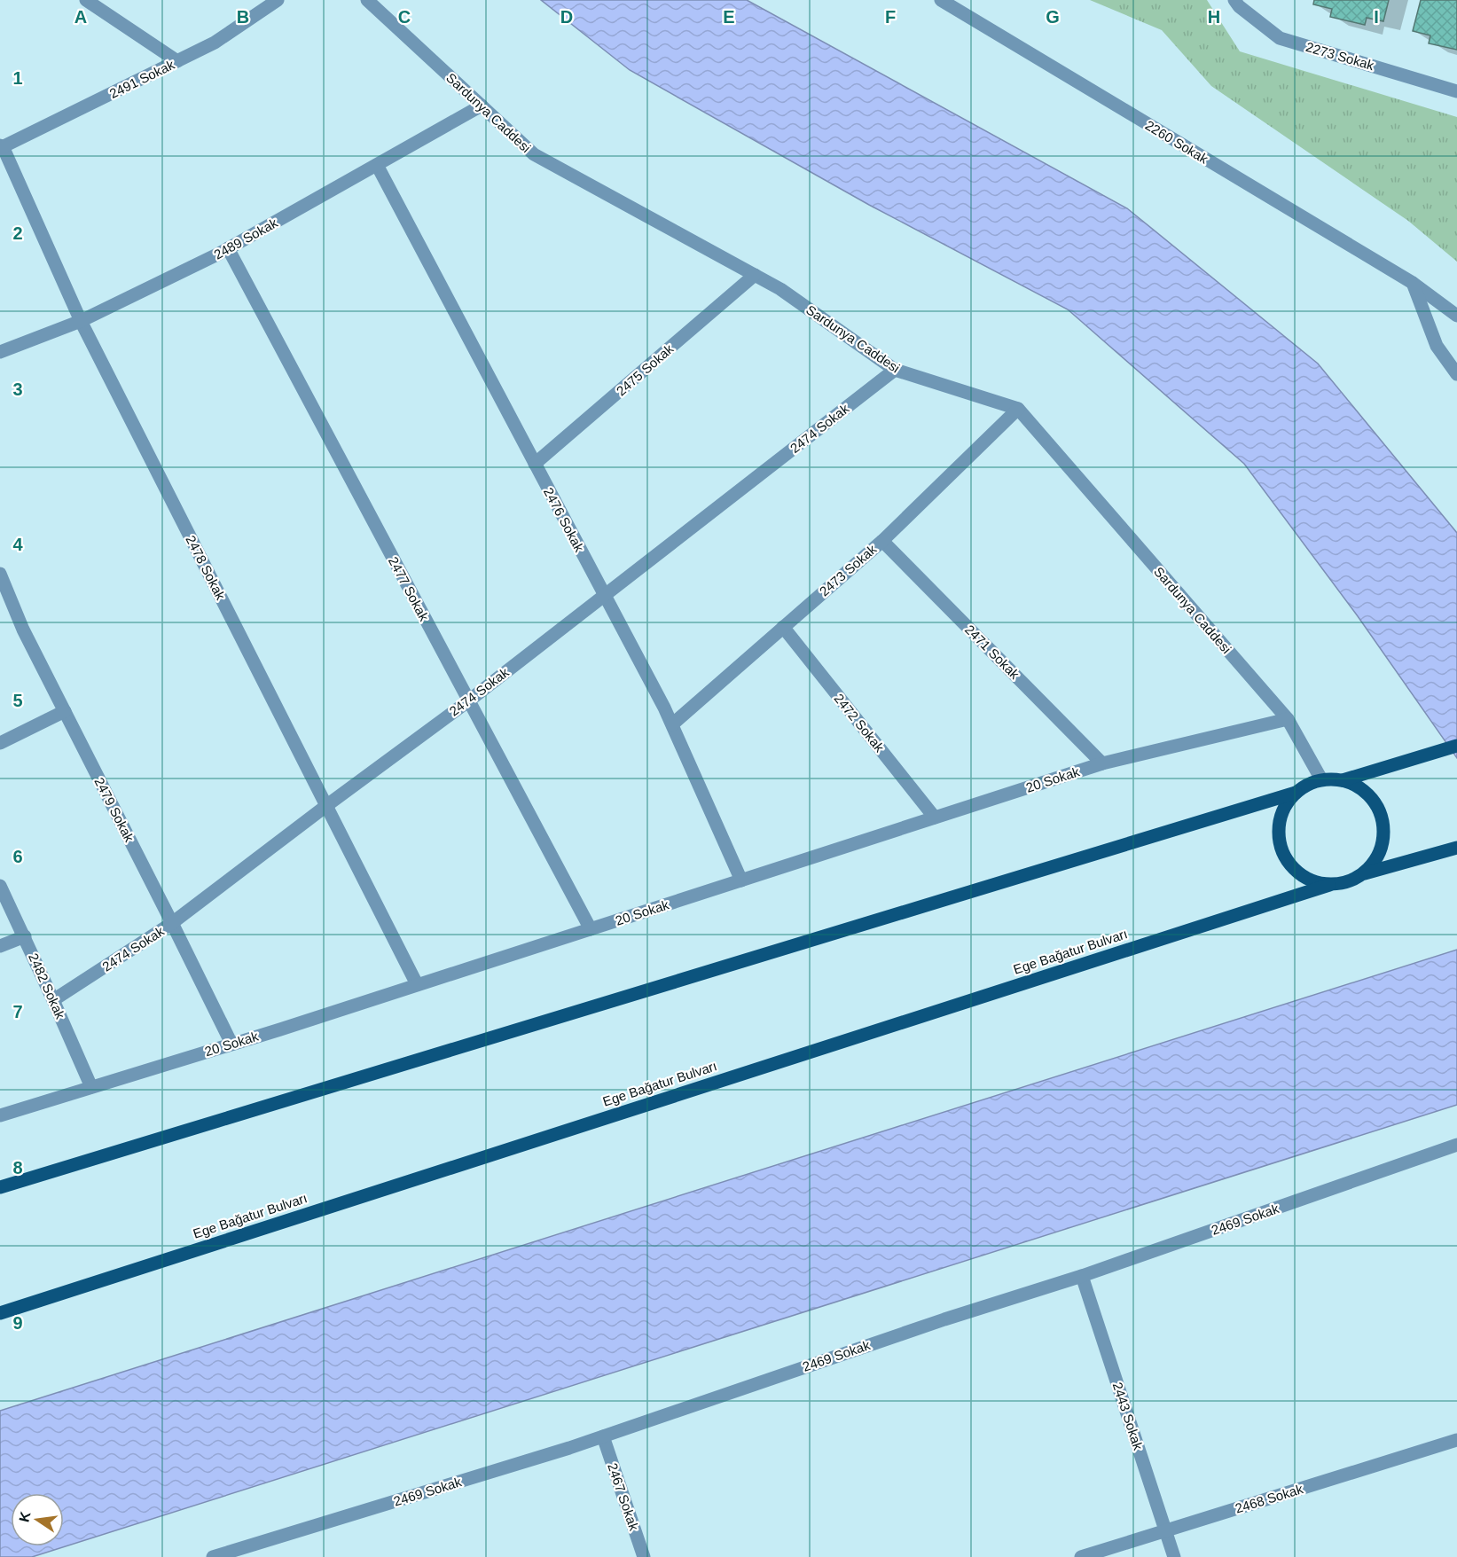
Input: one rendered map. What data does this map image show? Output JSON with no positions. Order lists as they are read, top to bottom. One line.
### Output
{"streets":{"main road":["Ege Bağatur Bulvarı"],"street":["2273 Sokak","2491 Sokak","Sardunya Caddesi","2260 Sokak","2489 Sokak","2475 Sokak","2474 Sokak","2476 Sokak","2478 Sokak","2473 Sokak","2477 Sokak","2471 Sokak","2472 Sokak","20 Sokak","2479 Sokak","2482 Sokak","2469 Sokak","2443 Sokak","2467 Sokak","2468 Sokak"]},"crossings":[["2491 Sokak","2478 Sokak"],["Sardunya Caddesi","2489 Sokak"],["Sardunya Caddesi","2475 Sokak"],["Sardunya Caddesi","2474 Sokak"],["Sardunya Caddesi","2473 Sokak"],["Sardunya Caddesi","20 Sokak"],["Sardunya Caddesi","Ege Bağatur Bulvarı"],["2489 Sokak","2476 Sokak"],["2489 Sokak","2478 Sokak"],["2489 Sokak","2477 Sokak"],["2475 Sokak","2476 Sokak"],["2474 Sokak","2476 Sokak"],["2474 Sokak","2478 Sokak"],["2474 Sokak","2477 Sokak"],["2474 Sokak","2479 Sokak"],["2474 Sokak","2482 Sokak"],["2476 Sokak","2473 Sokak"],["2476 Sokak","20 Sokak"],["2478 Sokak","20 Sokak"],["2473 Sokak","2471 Sokak"],["2473 Sokak","2472 Sokak"],["2477 Sokak","20 Sokak"],["2471 Sokak","20 Sokak"],["2472 Sokak","20 Sokak"],["20 Sokak","2479 Sokak"],["20 Sokak","2482 Sokak"],["2469 Sokak","2443 Sokak"],["2469 Sokak","2467 Sokak"],["2443 Sokak","2468 Sokak"]],"north":"left","grid":{"columns":["A","B","C","D","E","F","G","H","I"],"rows":["1","2","3","4","5","6","7","8","9"]}}
